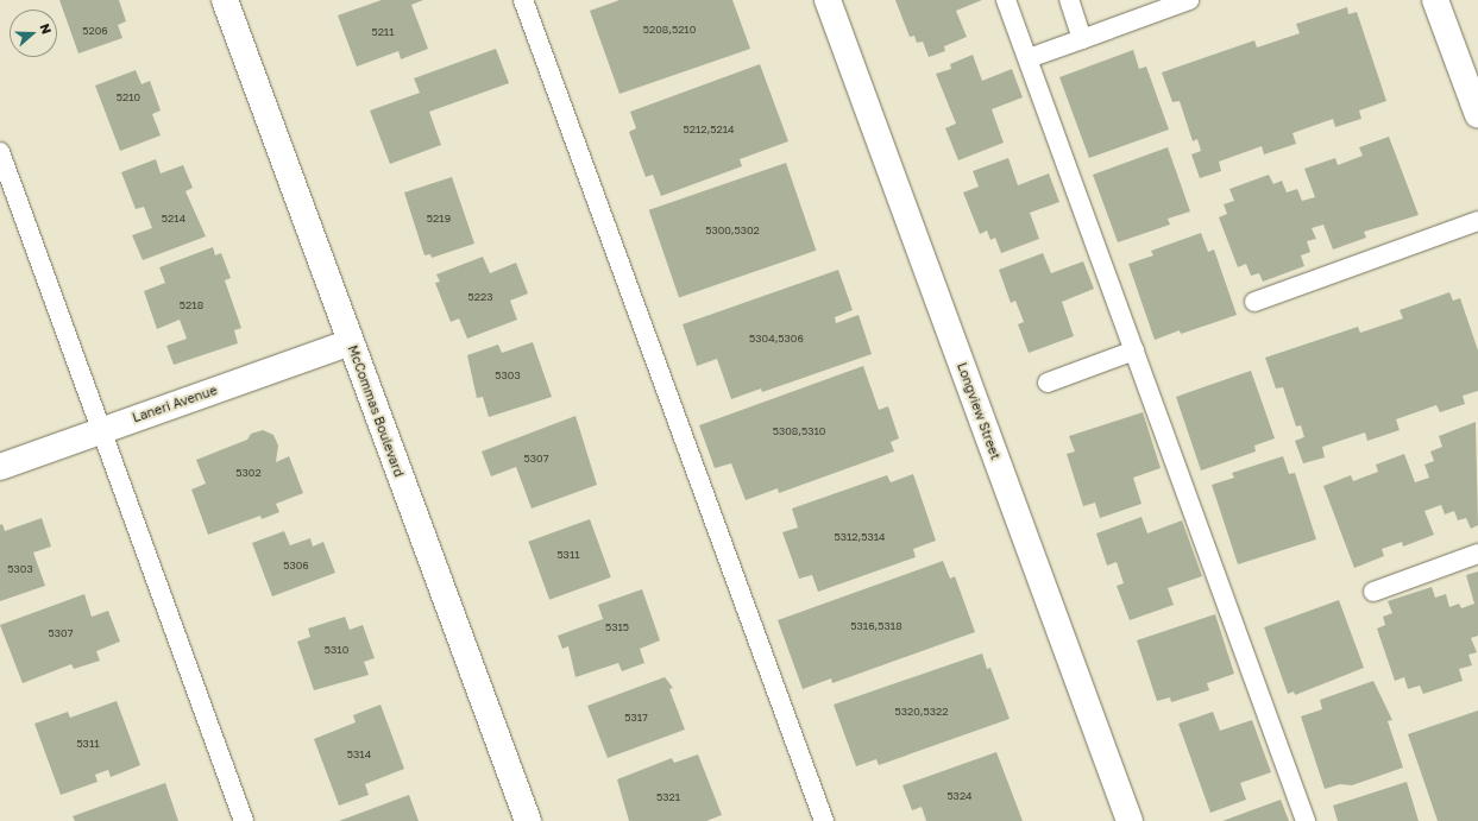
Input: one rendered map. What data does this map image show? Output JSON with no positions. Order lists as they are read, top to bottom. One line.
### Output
{"streets":{"street":["Laneri Avenue","McCommas Boulevard","Longview Street"]},"crossings":[["Laneri Avenue","McCommas Boulevard"]],"house_numbers":["5208,5210","5206","5211","5210","5212,5214","5214","5219","5300,5302","5223","5218","5304,5306","5303","5308,5310","5307","5302","5312,5314","5311","5306","5303","5316,5318","5315","5307","5310","5320,5322","5317","5311","5314","5324","5321"],"north":"right"}
